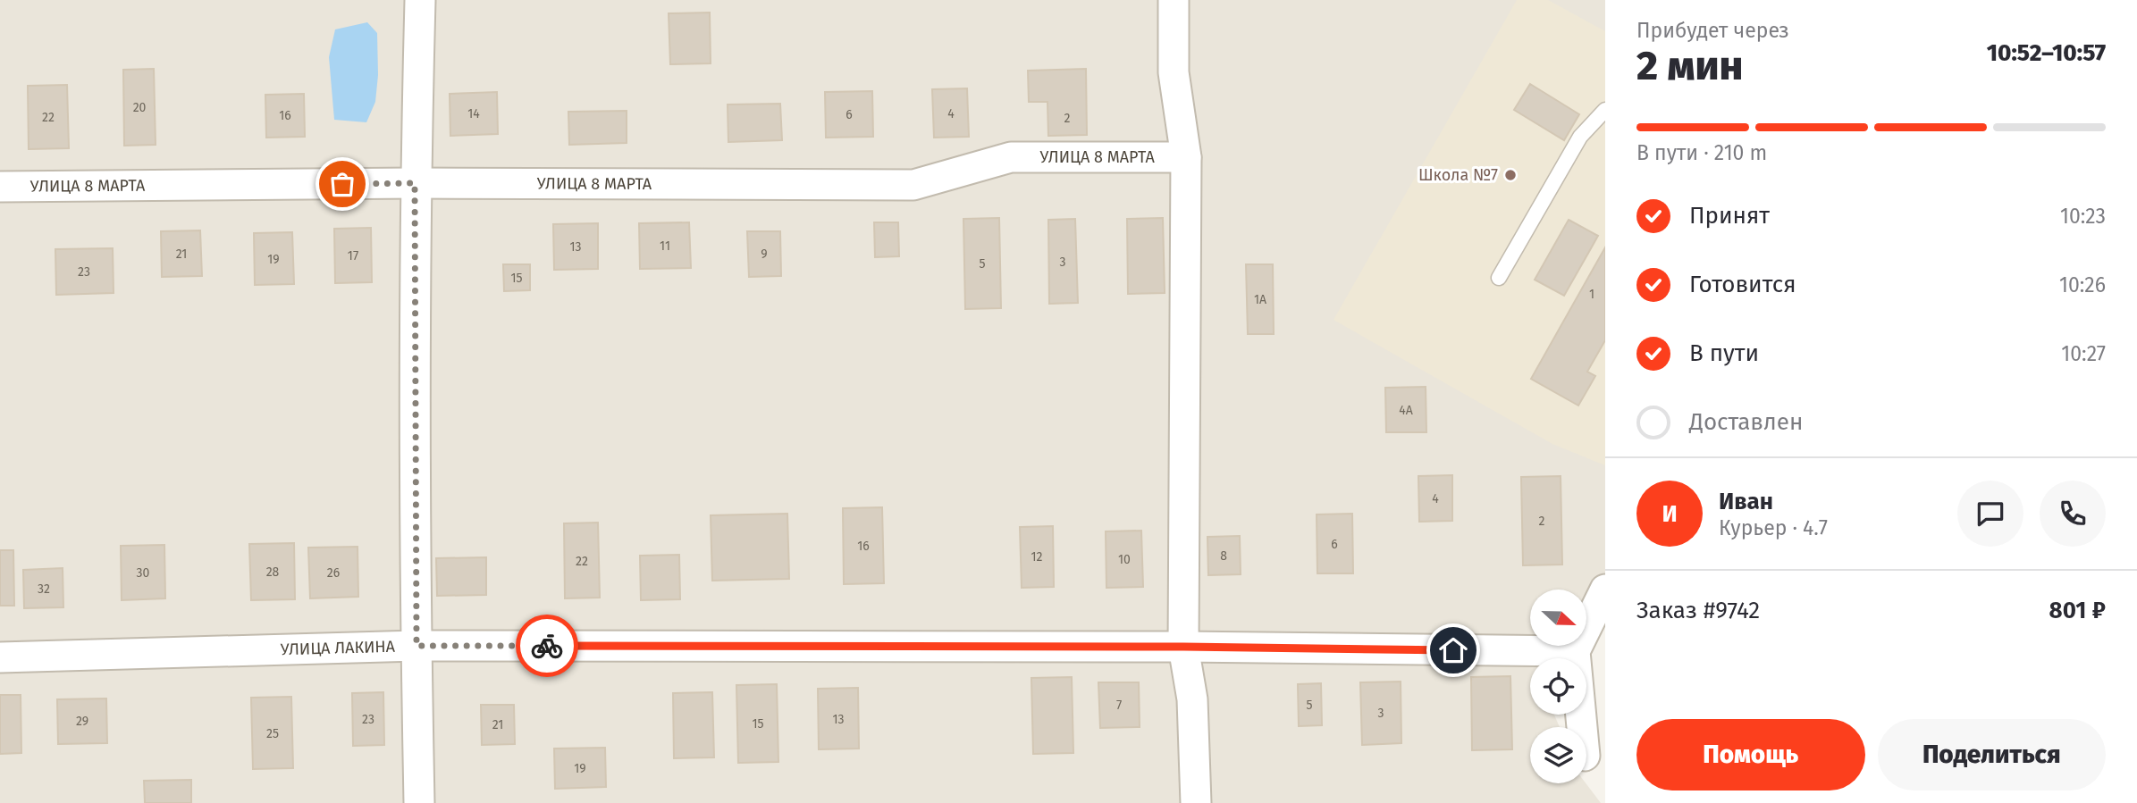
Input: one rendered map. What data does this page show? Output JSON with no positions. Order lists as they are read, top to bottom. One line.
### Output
{"streets":{"street":["УЛИЦА 8 МАРТА","УЛИЦА ЛАКИНА"]},"places":["Школа №7"],"house_numbers":["20","14","4","6","16","22","2","11","13","21","9","17","19","3","5","23","15","1","1А","4А","4","2","6","16","8","12","10","22","28","30","26","32","7","5","3","23","13","29","15","21","25","19"],"north":"right","page":{"heading":["2 мин","Прибудет через","10:52–10:57"],"panel":["Иван","Курьер · 4.7","Заказ #9742","801 ₽"],"bar":"В пути · 210 m","list":[["Принят","10:23"],["Готовится","10:26"],["В пути","10:27"],"Доставлен"],"round":"И","buttons":["Помощь","Поделиться"]}}
